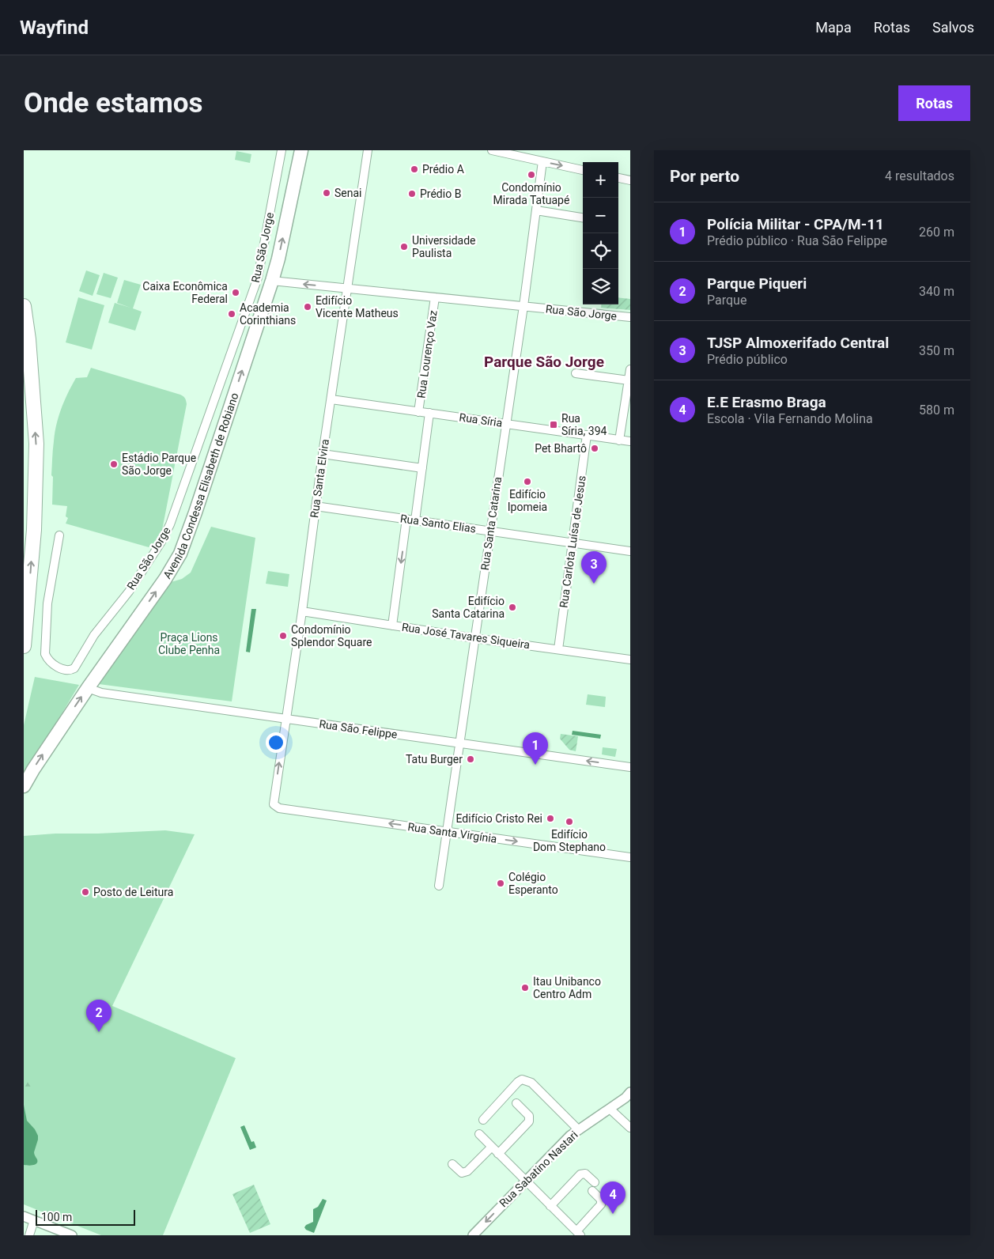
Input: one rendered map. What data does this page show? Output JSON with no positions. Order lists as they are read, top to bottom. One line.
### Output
{"streets":{"highway":["Avenida Condessa Elisabeth de Robiano"],"street":["Rua São Jorge","Rua Lourenço Vaz","Rua Síria","Rua Santa Elvira","Rua Santo Elias","Rua Santa Catarina","Rua Carlota Luísa de Jesus","Rua José Tavares Siqueira","Rua São Felippe","Rua Santa Virgínia","Rua Sabatino Nastari"]},"crossings":[["Rua São Jorge","Rua Lourenço Vaz"],["Rua São Jorge","Rua Santa Elvira"],["Rua São Jorge","Avenida Condessa Elisabeth de Robiano"],["Rua São Jorge","Rua Santa Catarina"],["Rua Lourenço Vaz","Rua Síria"],["Rua Síria","Rua Santa Elvira"],["Rua Síria","Rua Santa Catarina"],["Rua Síria","Rua Carlota Luísa de Jesus"],["Rua Santa Elvira","Rua Santo Elias"],["Rua Santa Elvira","Rua José Tavares Siqueira"],["Rua Santa Elvira","Rua São Felippe"],["Rua Santa Elvira","Rua Santa Virgínia"],["Avenida Condessa Elisabeth de Robiano","Rua São Felippe"],["Rua Santo Elias","Rua Santa Catarina"],["Rua Santo Elias","Rua Carlota Luísa de Jesus"],["Rua Santa Catarina","Rua José Tavares Siqueira"],["Rua Santa Catarina","Rua São Felippe"],["Rua Santa Catarina","Rua Santa Virgínia"],["Rua Carlota Luísa de Jesus","Rua José Tavares Siqueira"]],"one_way":["Avenida Condessa Elisabeth de Robiano","Rua Sabatino Nastari"],"districts":["Parque São Jorge"],"parks":["Praça Lions Clube Penha"],"places":{"other":["Prédio A","Condomínio Mirada Tatuapé","Senai","Prédio B","Universidade Paulista","Caixa Econômica Federal","Edifício Vicente Matheus","Academia Corinthians","Pet Bhartô","Estádio Parque São Jorge","Edifício Ipomeia","Edifício Santa Catarina","Condomínio Splendor Square","Tatu Burger","Edifício Cristo Rei","Edifício Dom Stephano","Colégio Esperanto","Posto de Leitura","Itau Unibanco Centro Adm"],"transit":["Rua Síria, 394"]},"scale_bar":"100 m","page":{"header":"Wayfind","nav":["Mapa","Rotas","Salvos"],"buttons":"Rotas","title":"Onde estamos","heading":["Por perto","4 resultados"],"map_buttons":["+","−"],"list":[{"mark":"1","name":"Polícia Militar - CPA/M-11","note":"Prédio público · Rua São Felippe","value":"260 m"},{"mark":"2","name":"Parque Piqueri","note":"Parque","value":"340 m"},{"mark":"3","name":"TJSP Almoxerifado Central","note":"Prédio público","value":"350 m"},{"mark":"4","name":"E.E Erasmo Braga","note":"Escola · Vila Fernando Molina","value":"580 m"}],"pins":["3","1","2","4"],"scale":"100 m"}}
